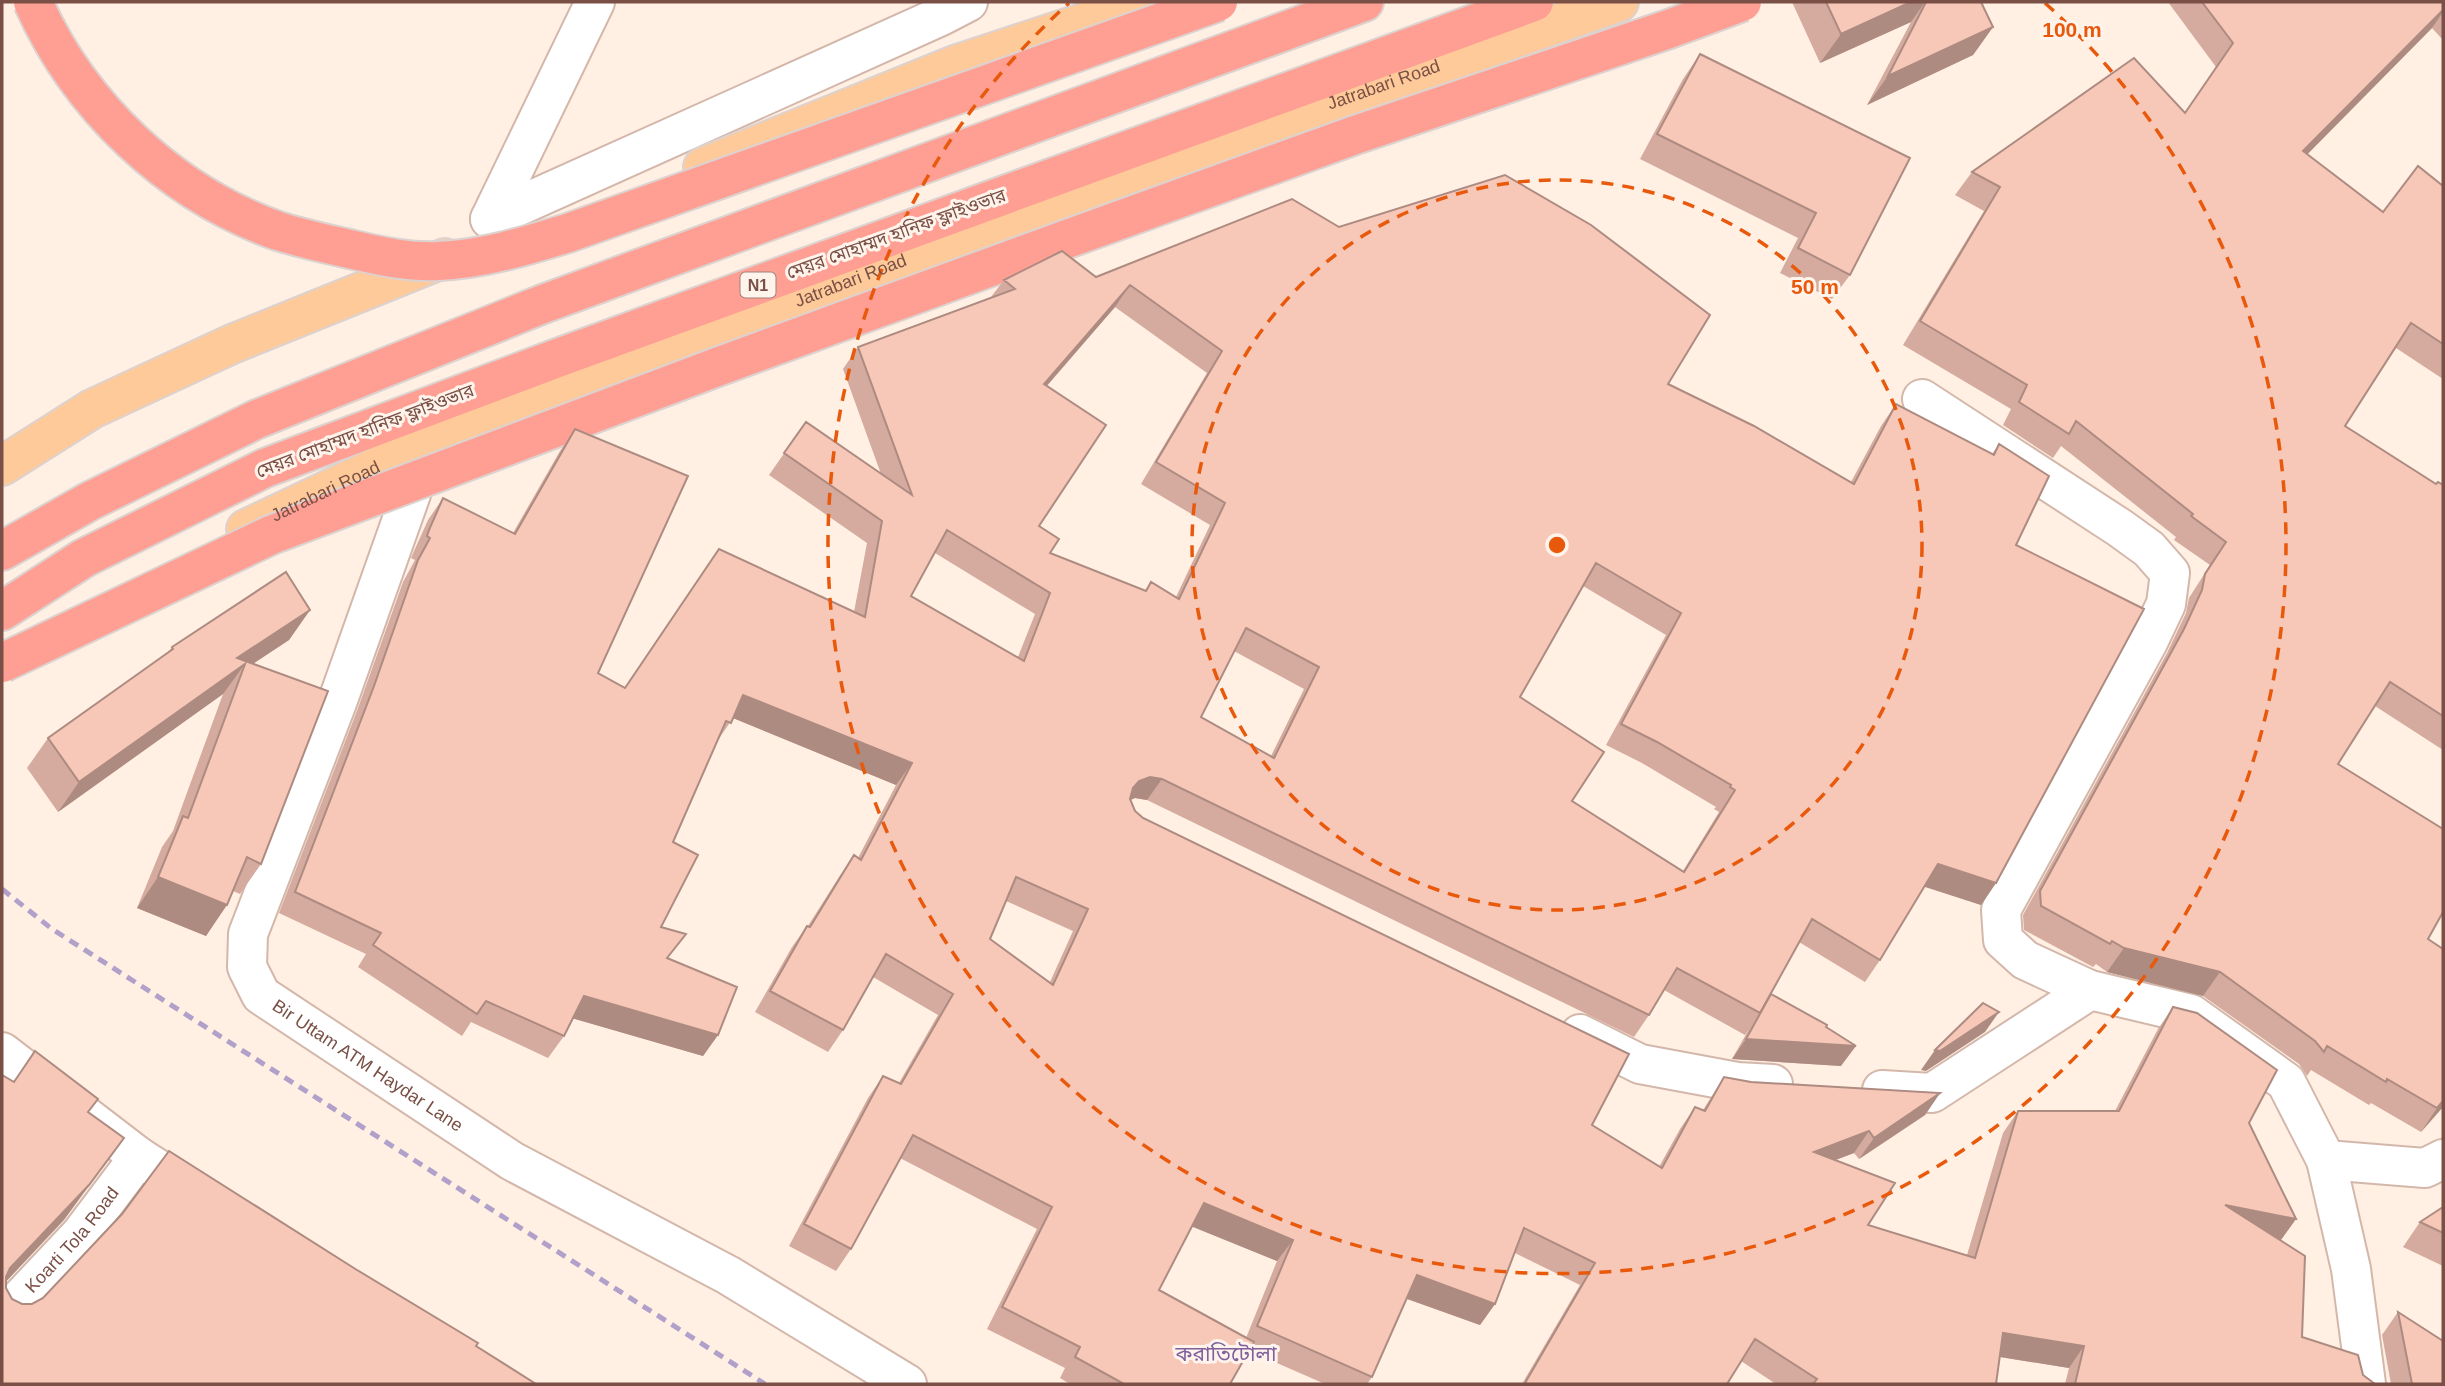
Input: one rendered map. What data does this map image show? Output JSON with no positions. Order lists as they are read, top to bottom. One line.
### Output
{"streets":{"highway":["মেয়র মোহাম্মদ হানিফ ফ্লাইওভার","N1"],"main road":["Jatrabari Road"],"street":["Bir Uttam ATM Haydar Lane","Koarti Tola Road"]},"crossings":[["Jatrabari Road","Bir Uttam ATM Haydar Lane"]],"districts":["করাতিটোলা"],"rings":["100 m","50 m"]}
